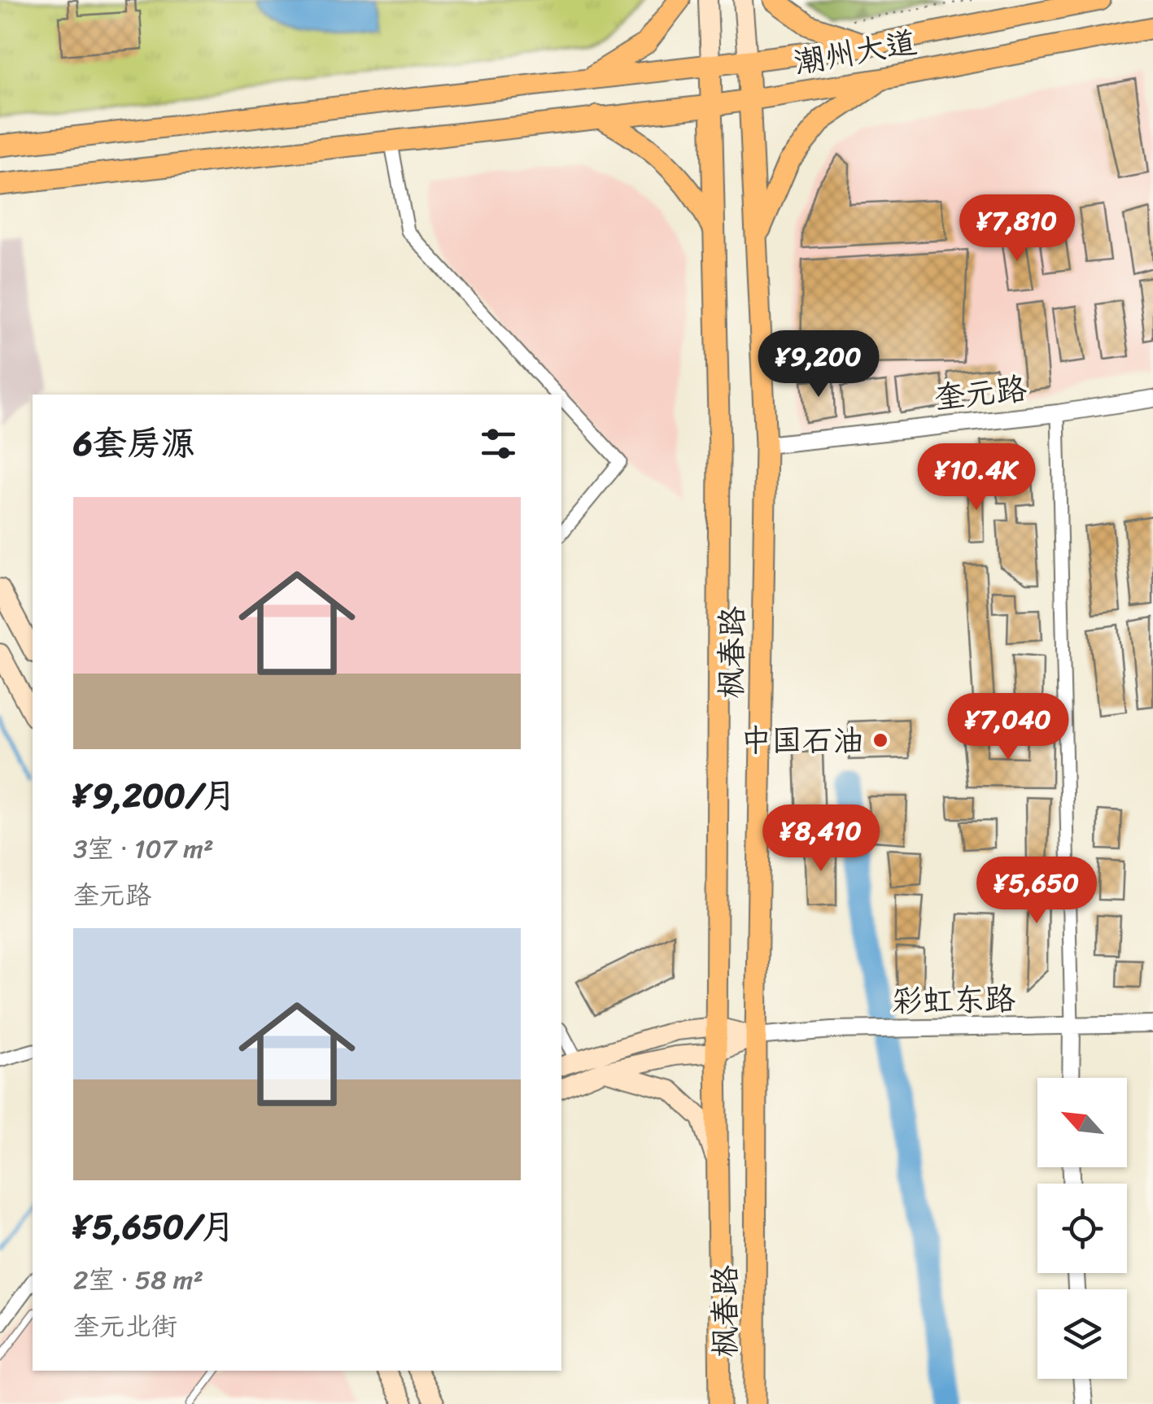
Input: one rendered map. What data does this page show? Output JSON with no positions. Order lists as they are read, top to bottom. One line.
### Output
{"streets":{"main road":["潮州大道","枫春路"],"street":["奎元路","彩虹东路"]},"crossings":[["潮州大道","枫春路"],["奎元路","枫春路"],["枫春路","彩虹东路"]],"places":["中国石油"],"north":"top left","page":{"price":["¥7,810","¥9,200","¥10.4K","¥7,040","¥8,410","¥5,650"],"heading":"6套房源","list":[{"name":"¥9,200/月","note":"3室 · 107 m² · 奎元路"},{"name":"¥5,650/月","note":"2室 · 58 m² · 奎元北街"}]}}
